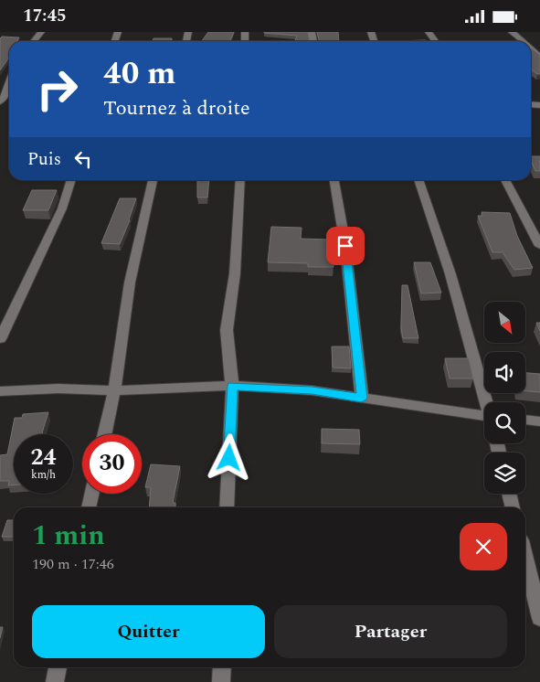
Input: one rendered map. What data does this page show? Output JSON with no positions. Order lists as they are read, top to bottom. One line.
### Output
{"north":"bottom right","page":{"status":"17:45","turn":["40 m","Tournez à droite"],"then":"Puis","speed":"24 km/h","limit":"30","heading":["1 min","190 m · 17:46"],"buttons":["Quitter","Partager"]}}
